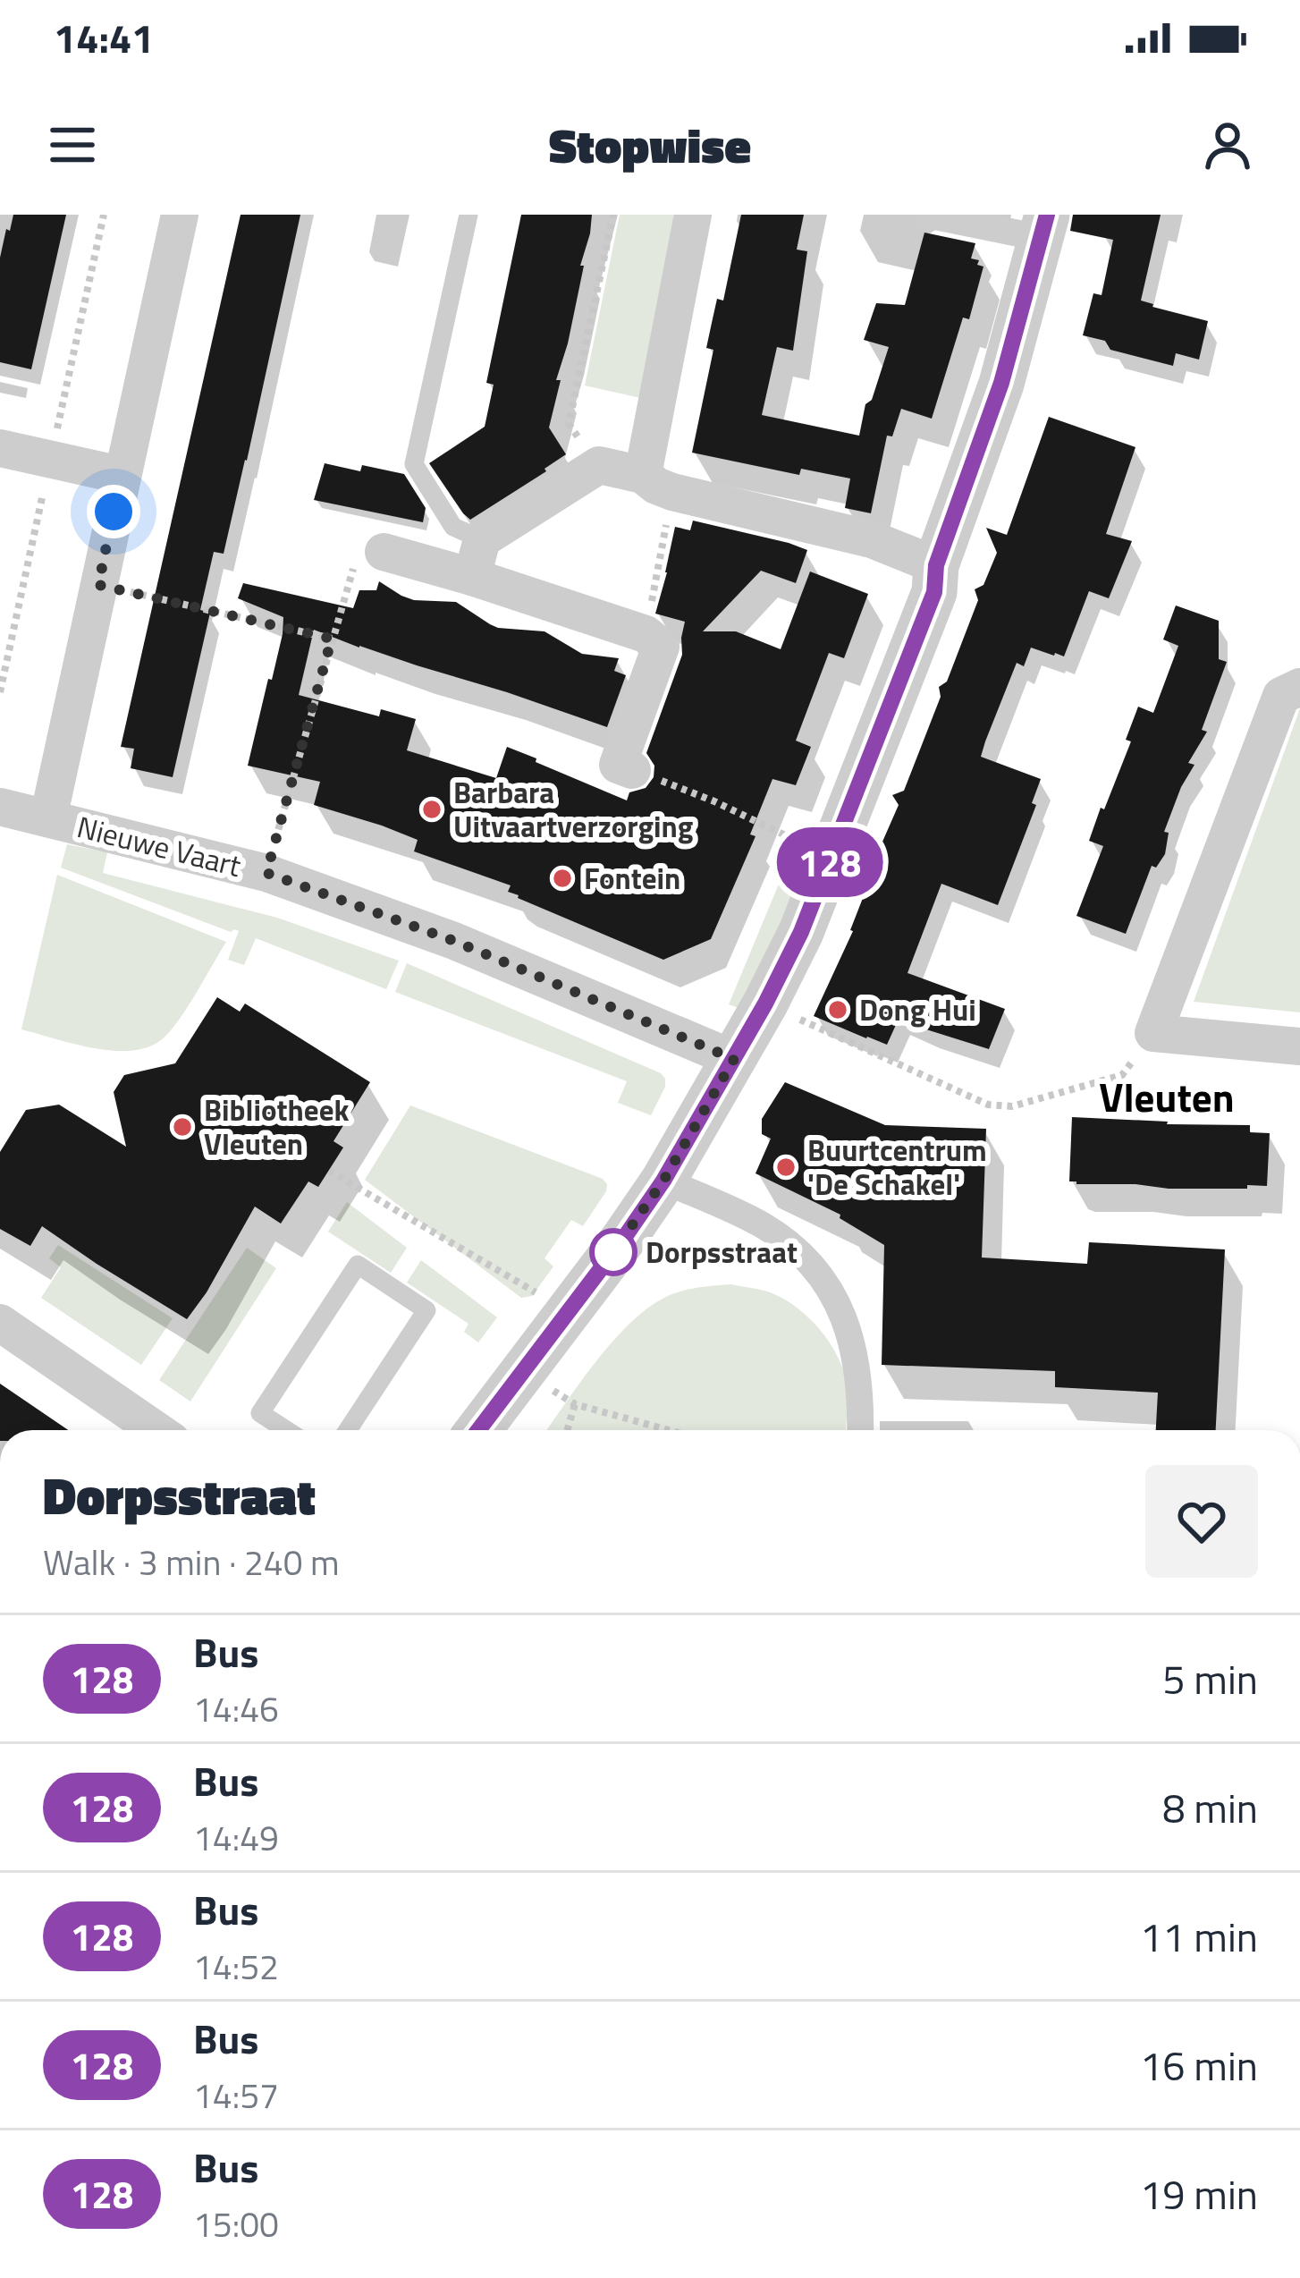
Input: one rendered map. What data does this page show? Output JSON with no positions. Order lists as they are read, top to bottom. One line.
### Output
{"streets":{"street":["Nieuwe Vaart"]},"districts":["Vleuten"],"places":["Barbara Uitvaartverzorging","Fontein","Dong Hui","Bibliotheek Vleuten","Buurtcentrum 'De Schakel'","Dorpsstraat"],"lines":["bus line 128"],"page":{"status":"14:41","header":"Stopwise","on_map":"128","heading":["Dorpsstraat","Walk · 3 min · 240 m"],"list":[{"mark":"128","name":"Bus","note":"14:46","value":"5 min"},{"mark":"128","name":"Bus","note":"14:49","value":"8 min"},{"mark":"128","name":"Bus","note":"14:52","value":"11 min"},{"mark":"128","name":"Bus","note":"14:57","value":"16 min"},{"mark":"128","name":"Bus","note":"15:00","value":"19 min"}]}}
